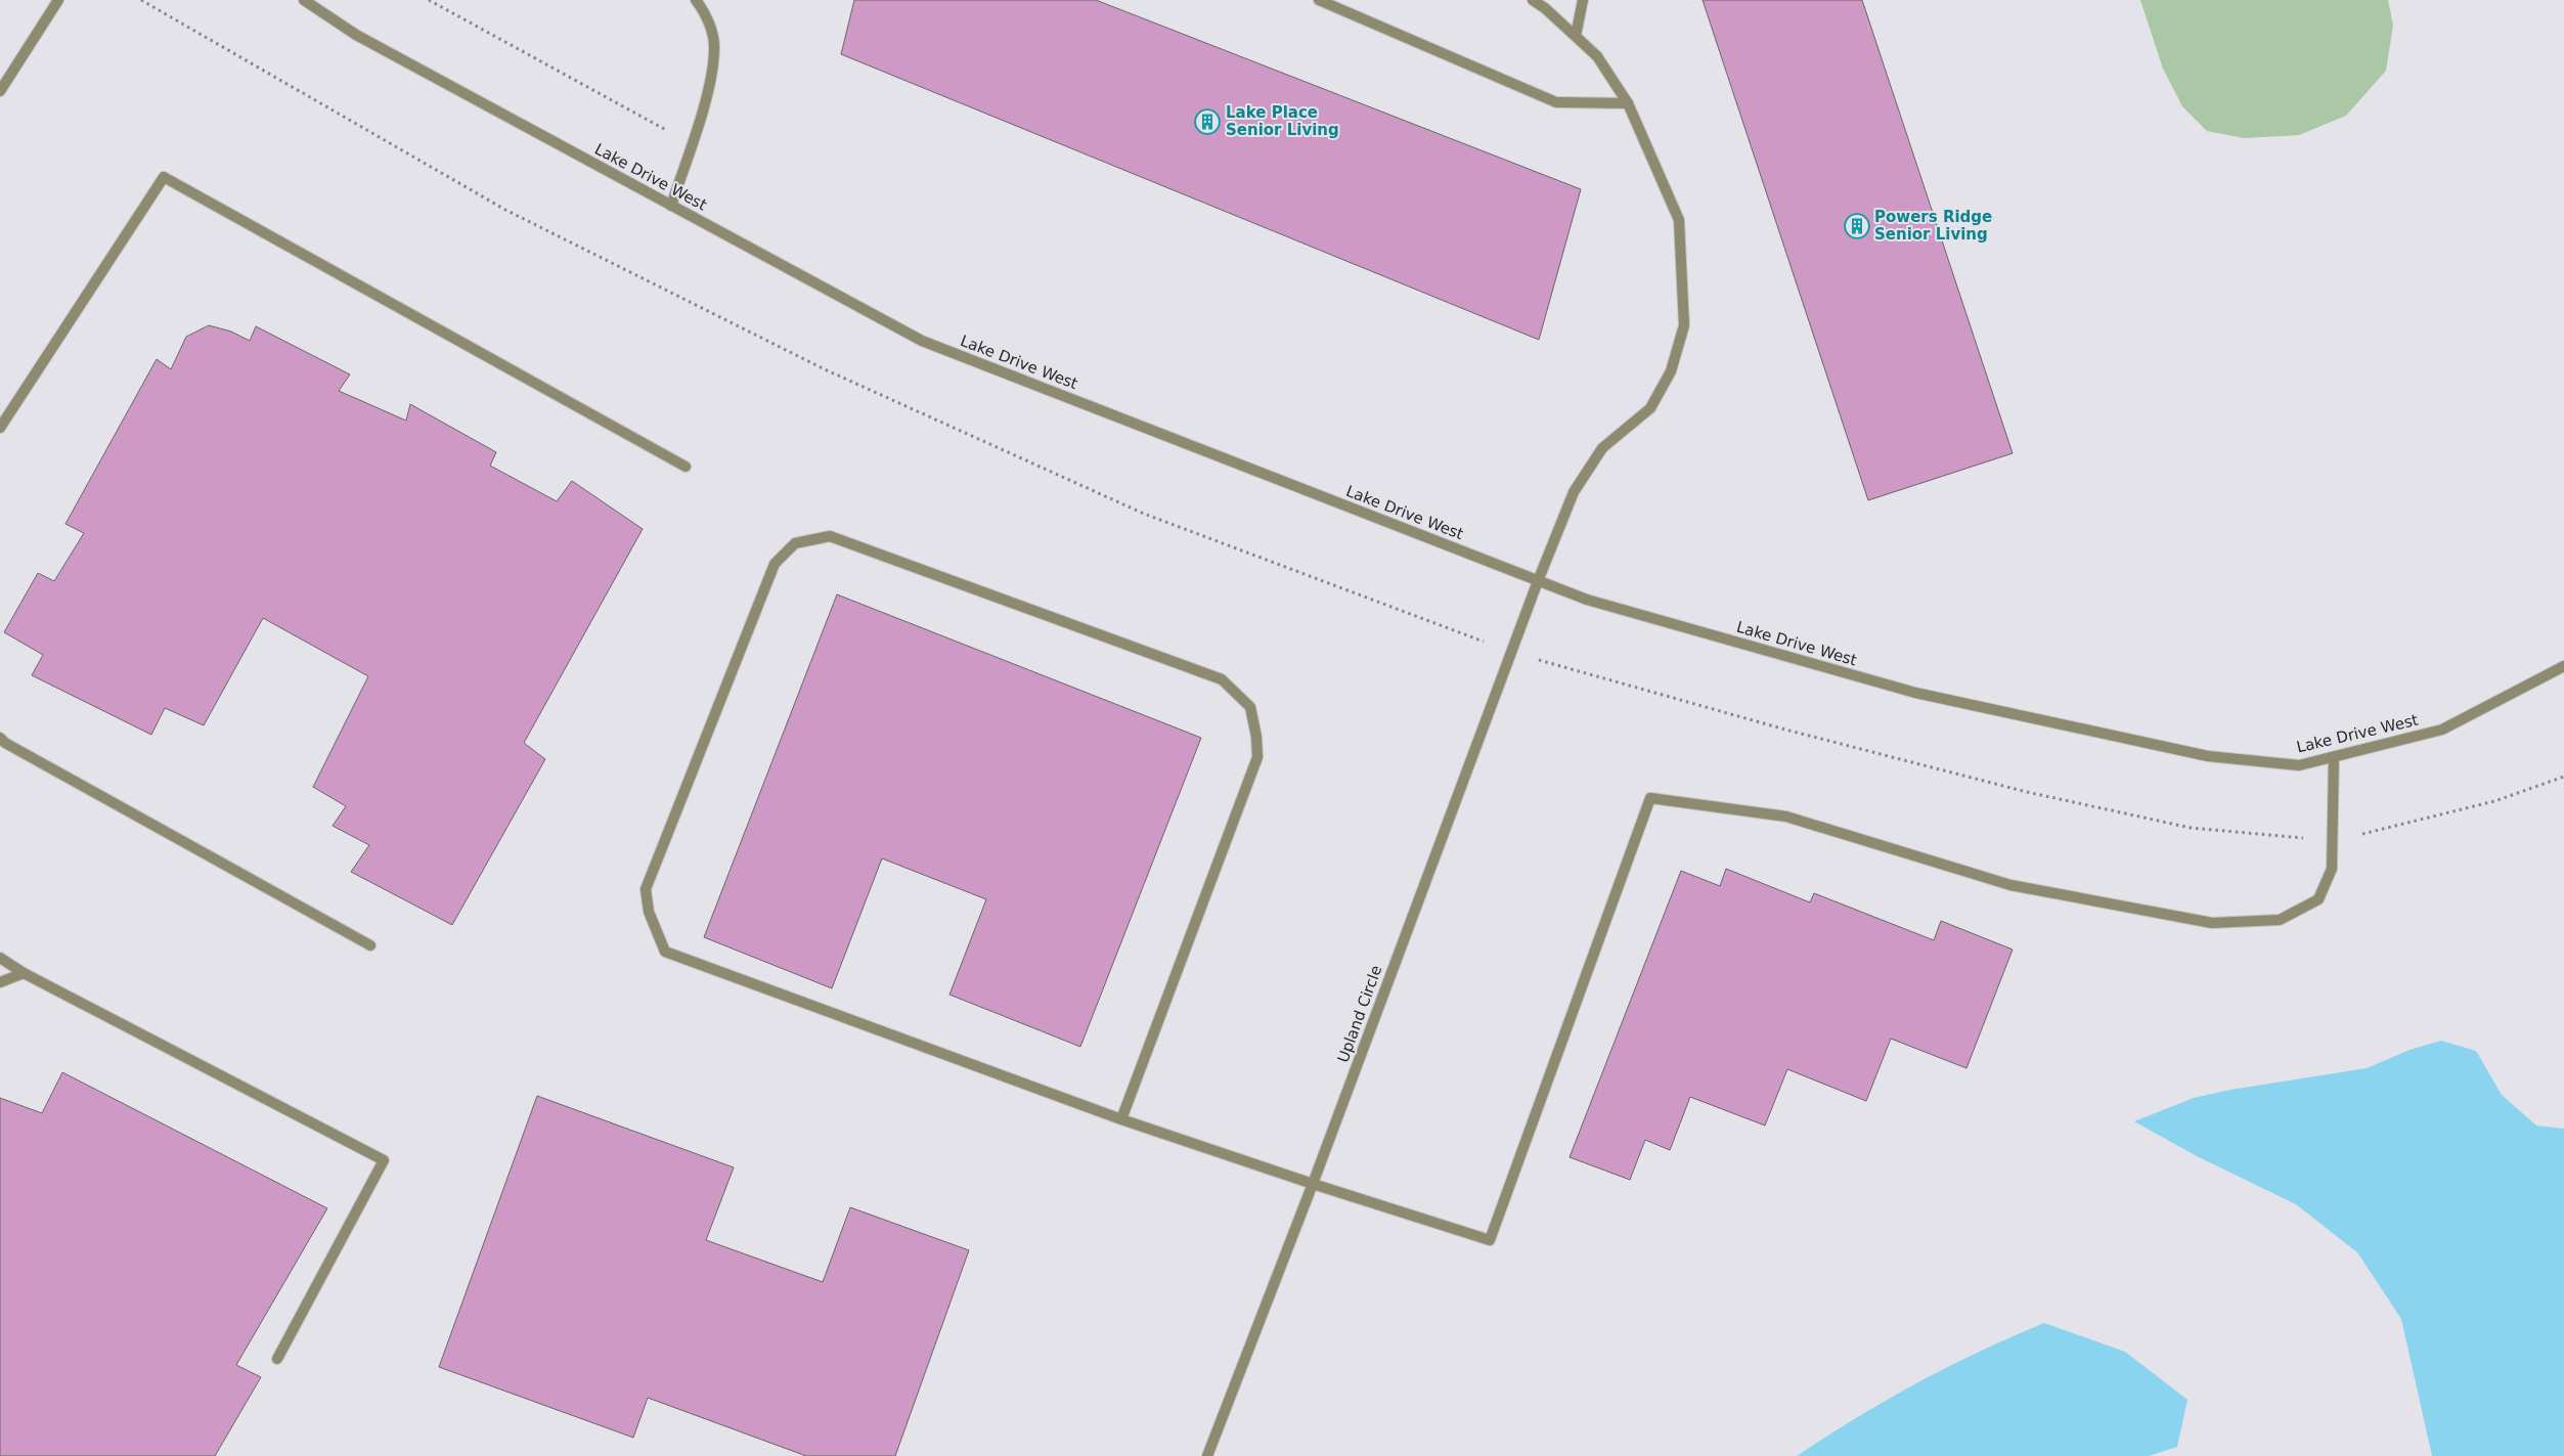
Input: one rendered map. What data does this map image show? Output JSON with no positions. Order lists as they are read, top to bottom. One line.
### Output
{"streets":{"street":["Lake Drive West","Upland Circle"]},"crossings":[["Lake Drive West","Upland Circle"]],"places":{"building":["Lake Place Senior Living","Powers Ridge Senior Living"]}}
